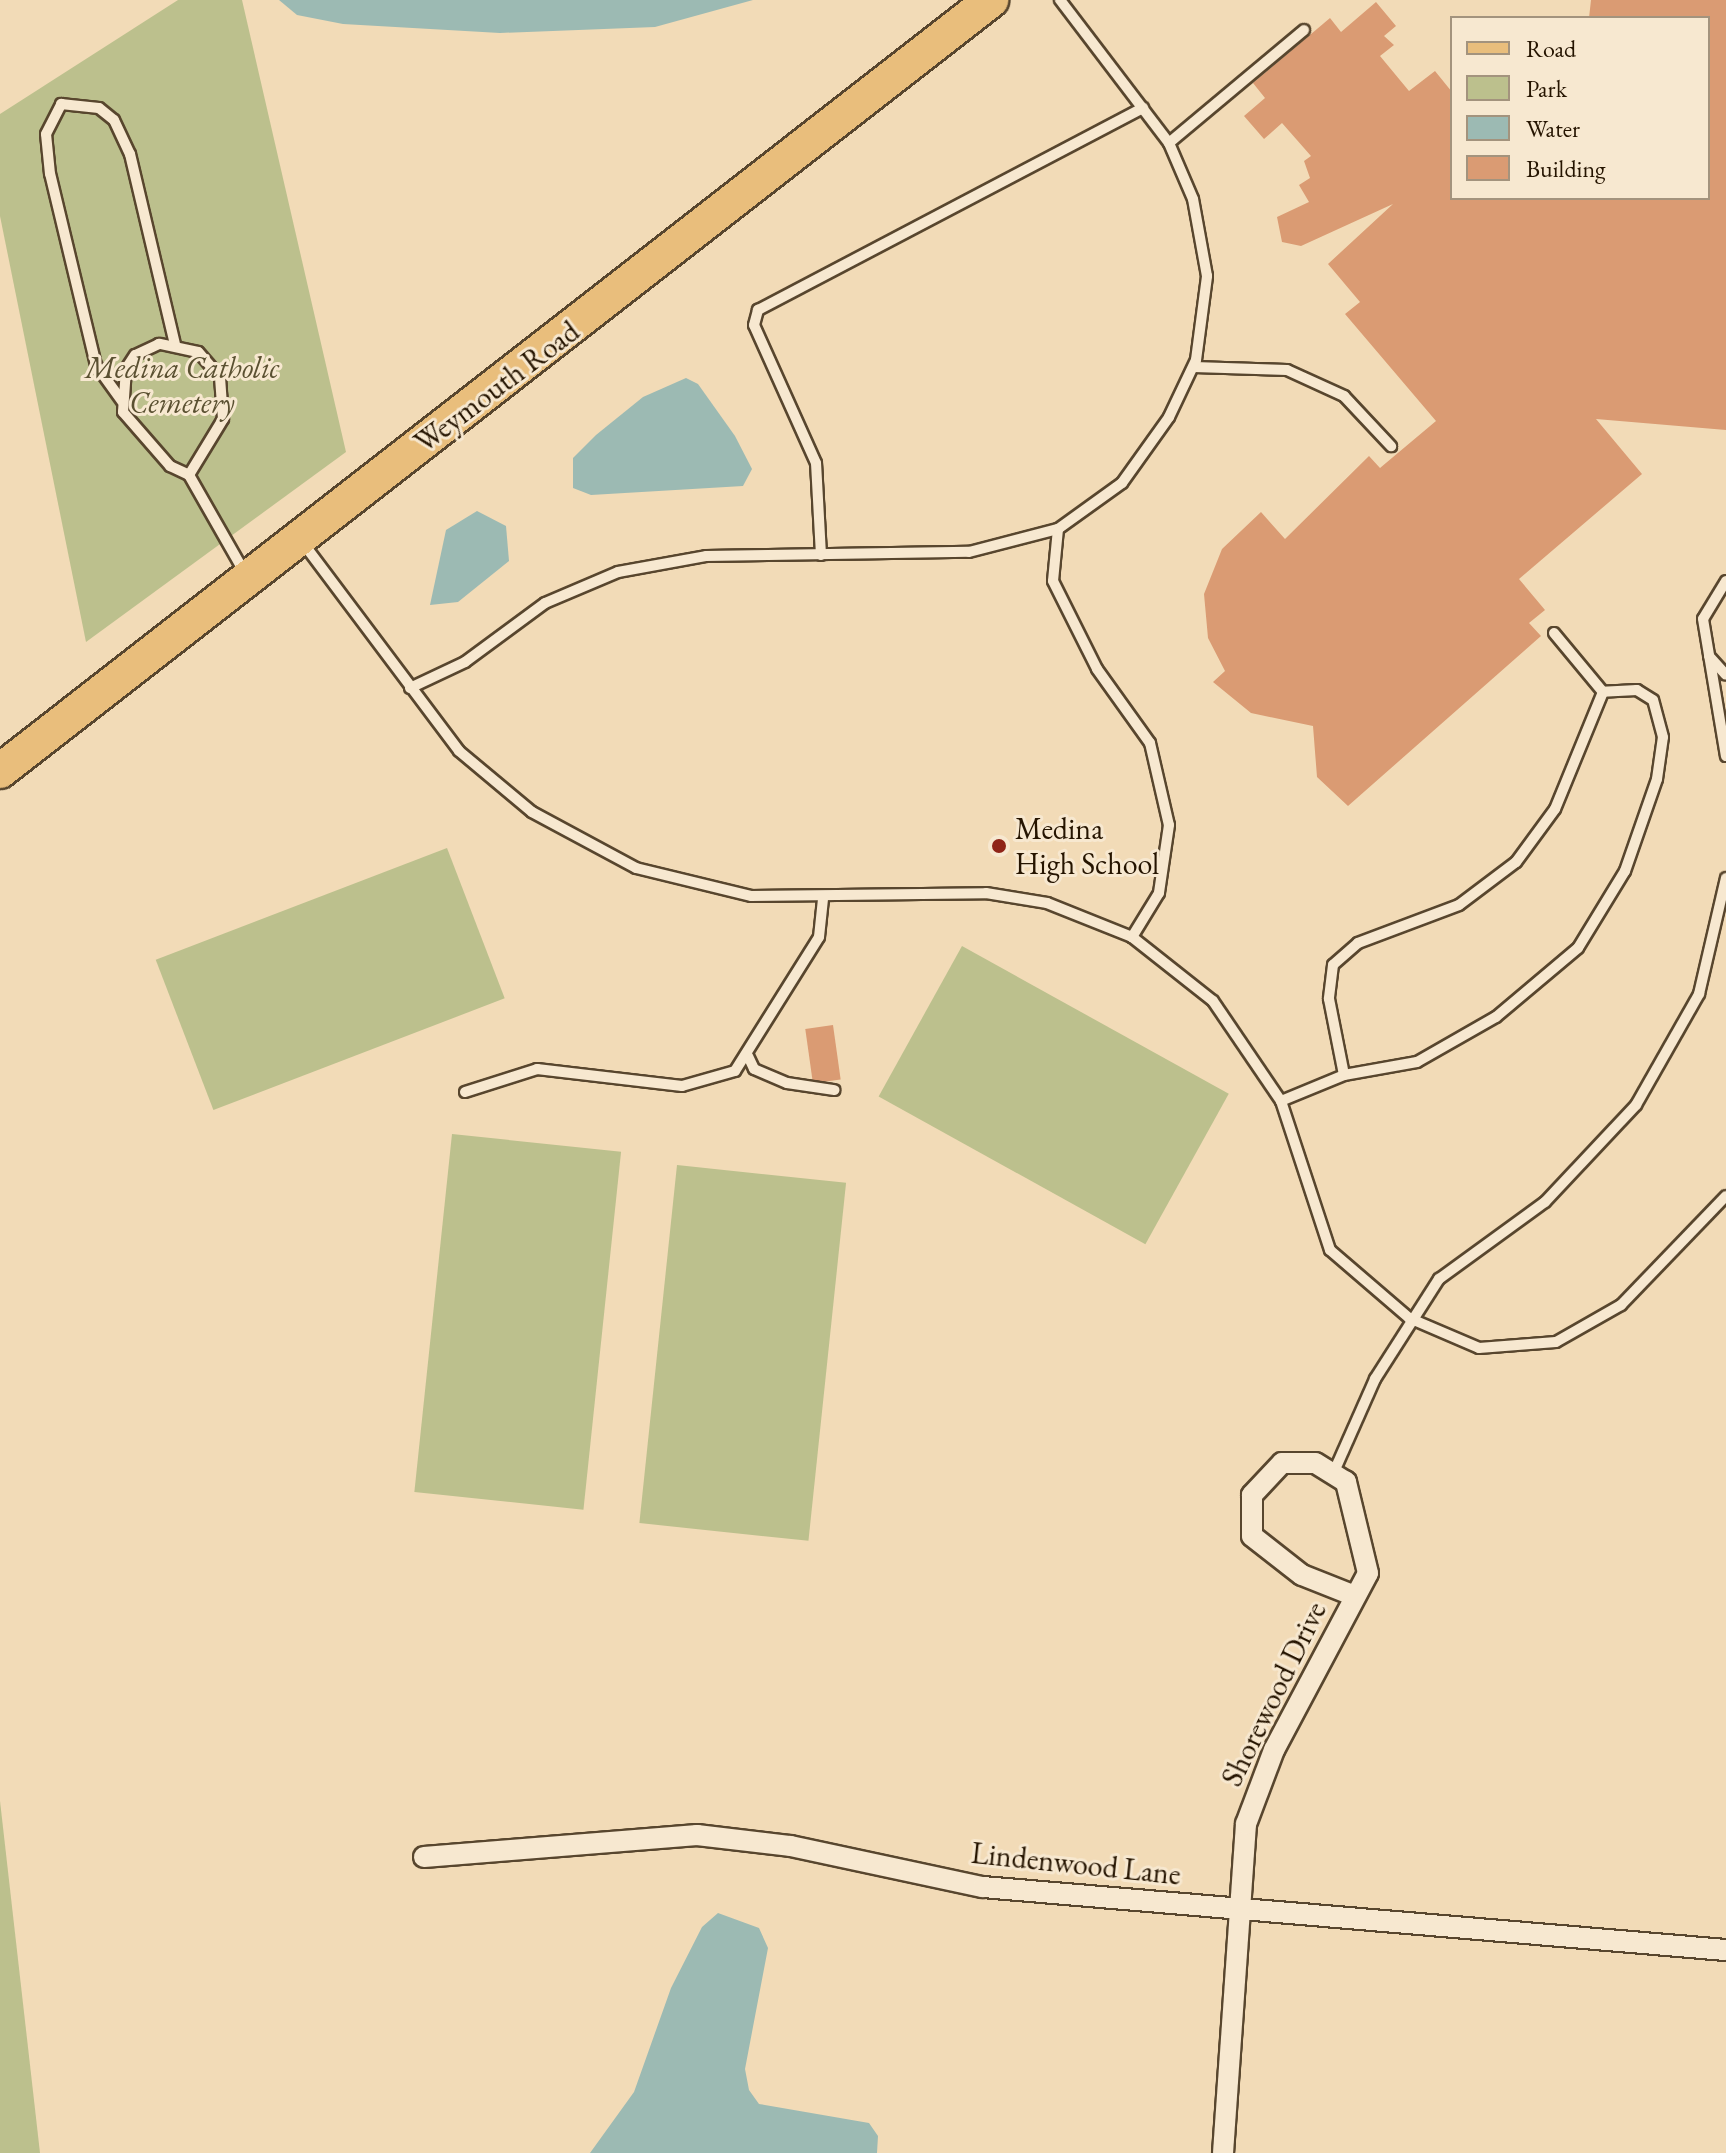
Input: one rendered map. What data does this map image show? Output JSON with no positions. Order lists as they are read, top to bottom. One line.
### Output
{"streets":{"main road":["Weymouth Road"],"street":["Shorewood Drive","Lindenwood Lane"]},"crossings":[["Shorewood Drive","Lindenwood Lane"]],"parks":["Medina Catholic Cemetery"],"places":["Medina High School"],"legend":["Road","Park","Water","Building"]}
